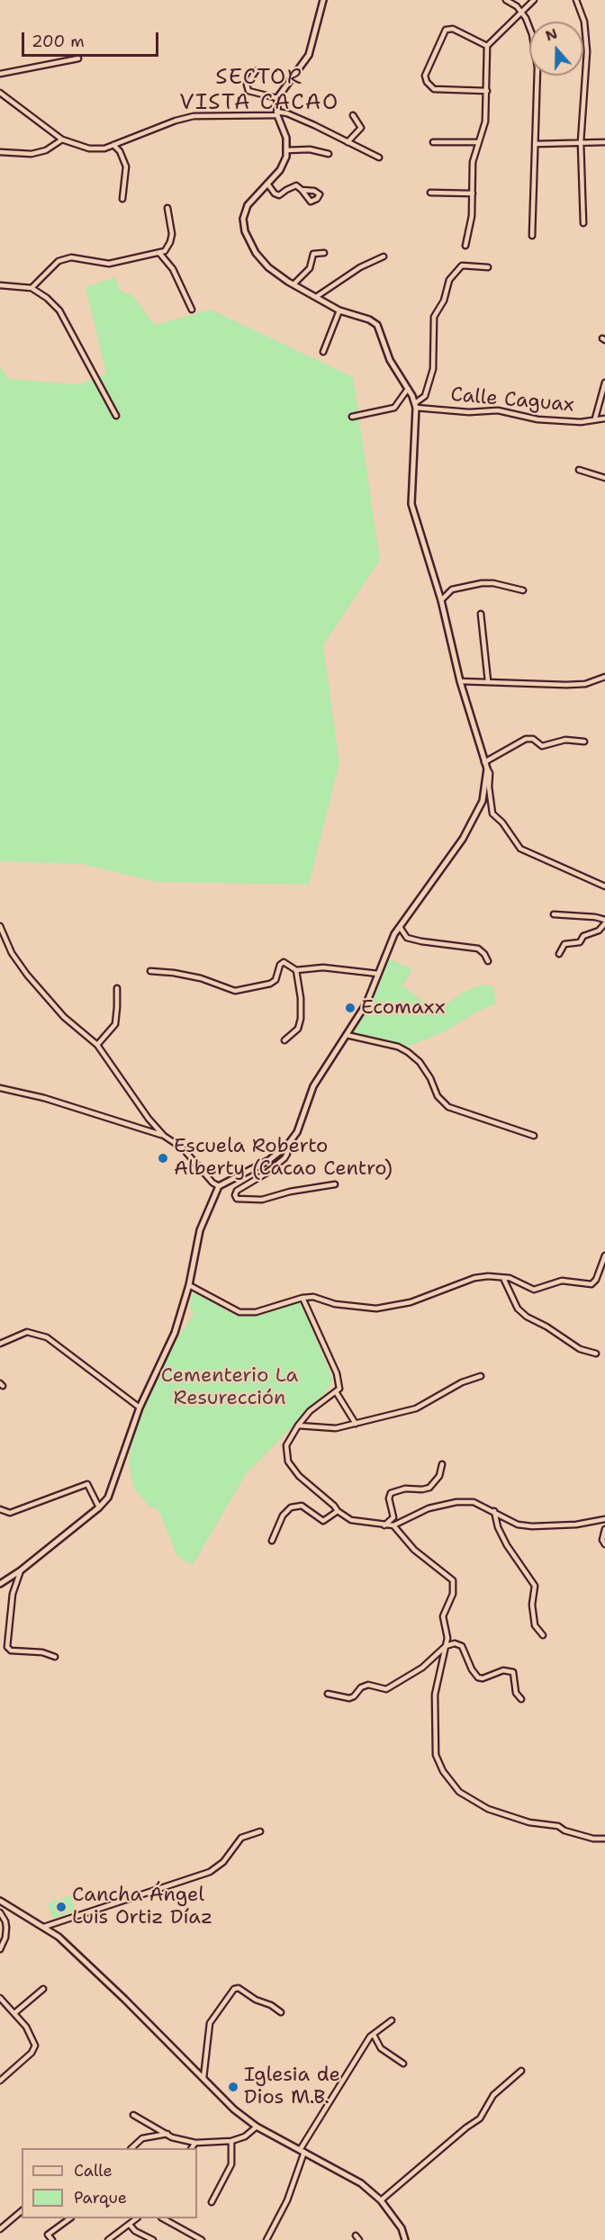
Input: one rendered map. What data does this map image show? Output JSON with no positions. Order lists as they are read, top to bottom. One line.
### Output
{"streets":{"street":["Calle Caguax"]},"districts":["SECTOR VISTA CACAO"],"parks":["Cementerio La Resurección"],"places":["Ecomaxx","Escuela Roberto Alberty (Cacao Centro)","Cancha Ángel Luis Ortiz Díaz","Iglesia de Dios M.B."],"legend":["Calle","Parque"],"scale_bar":"200 m","north":"top"}
